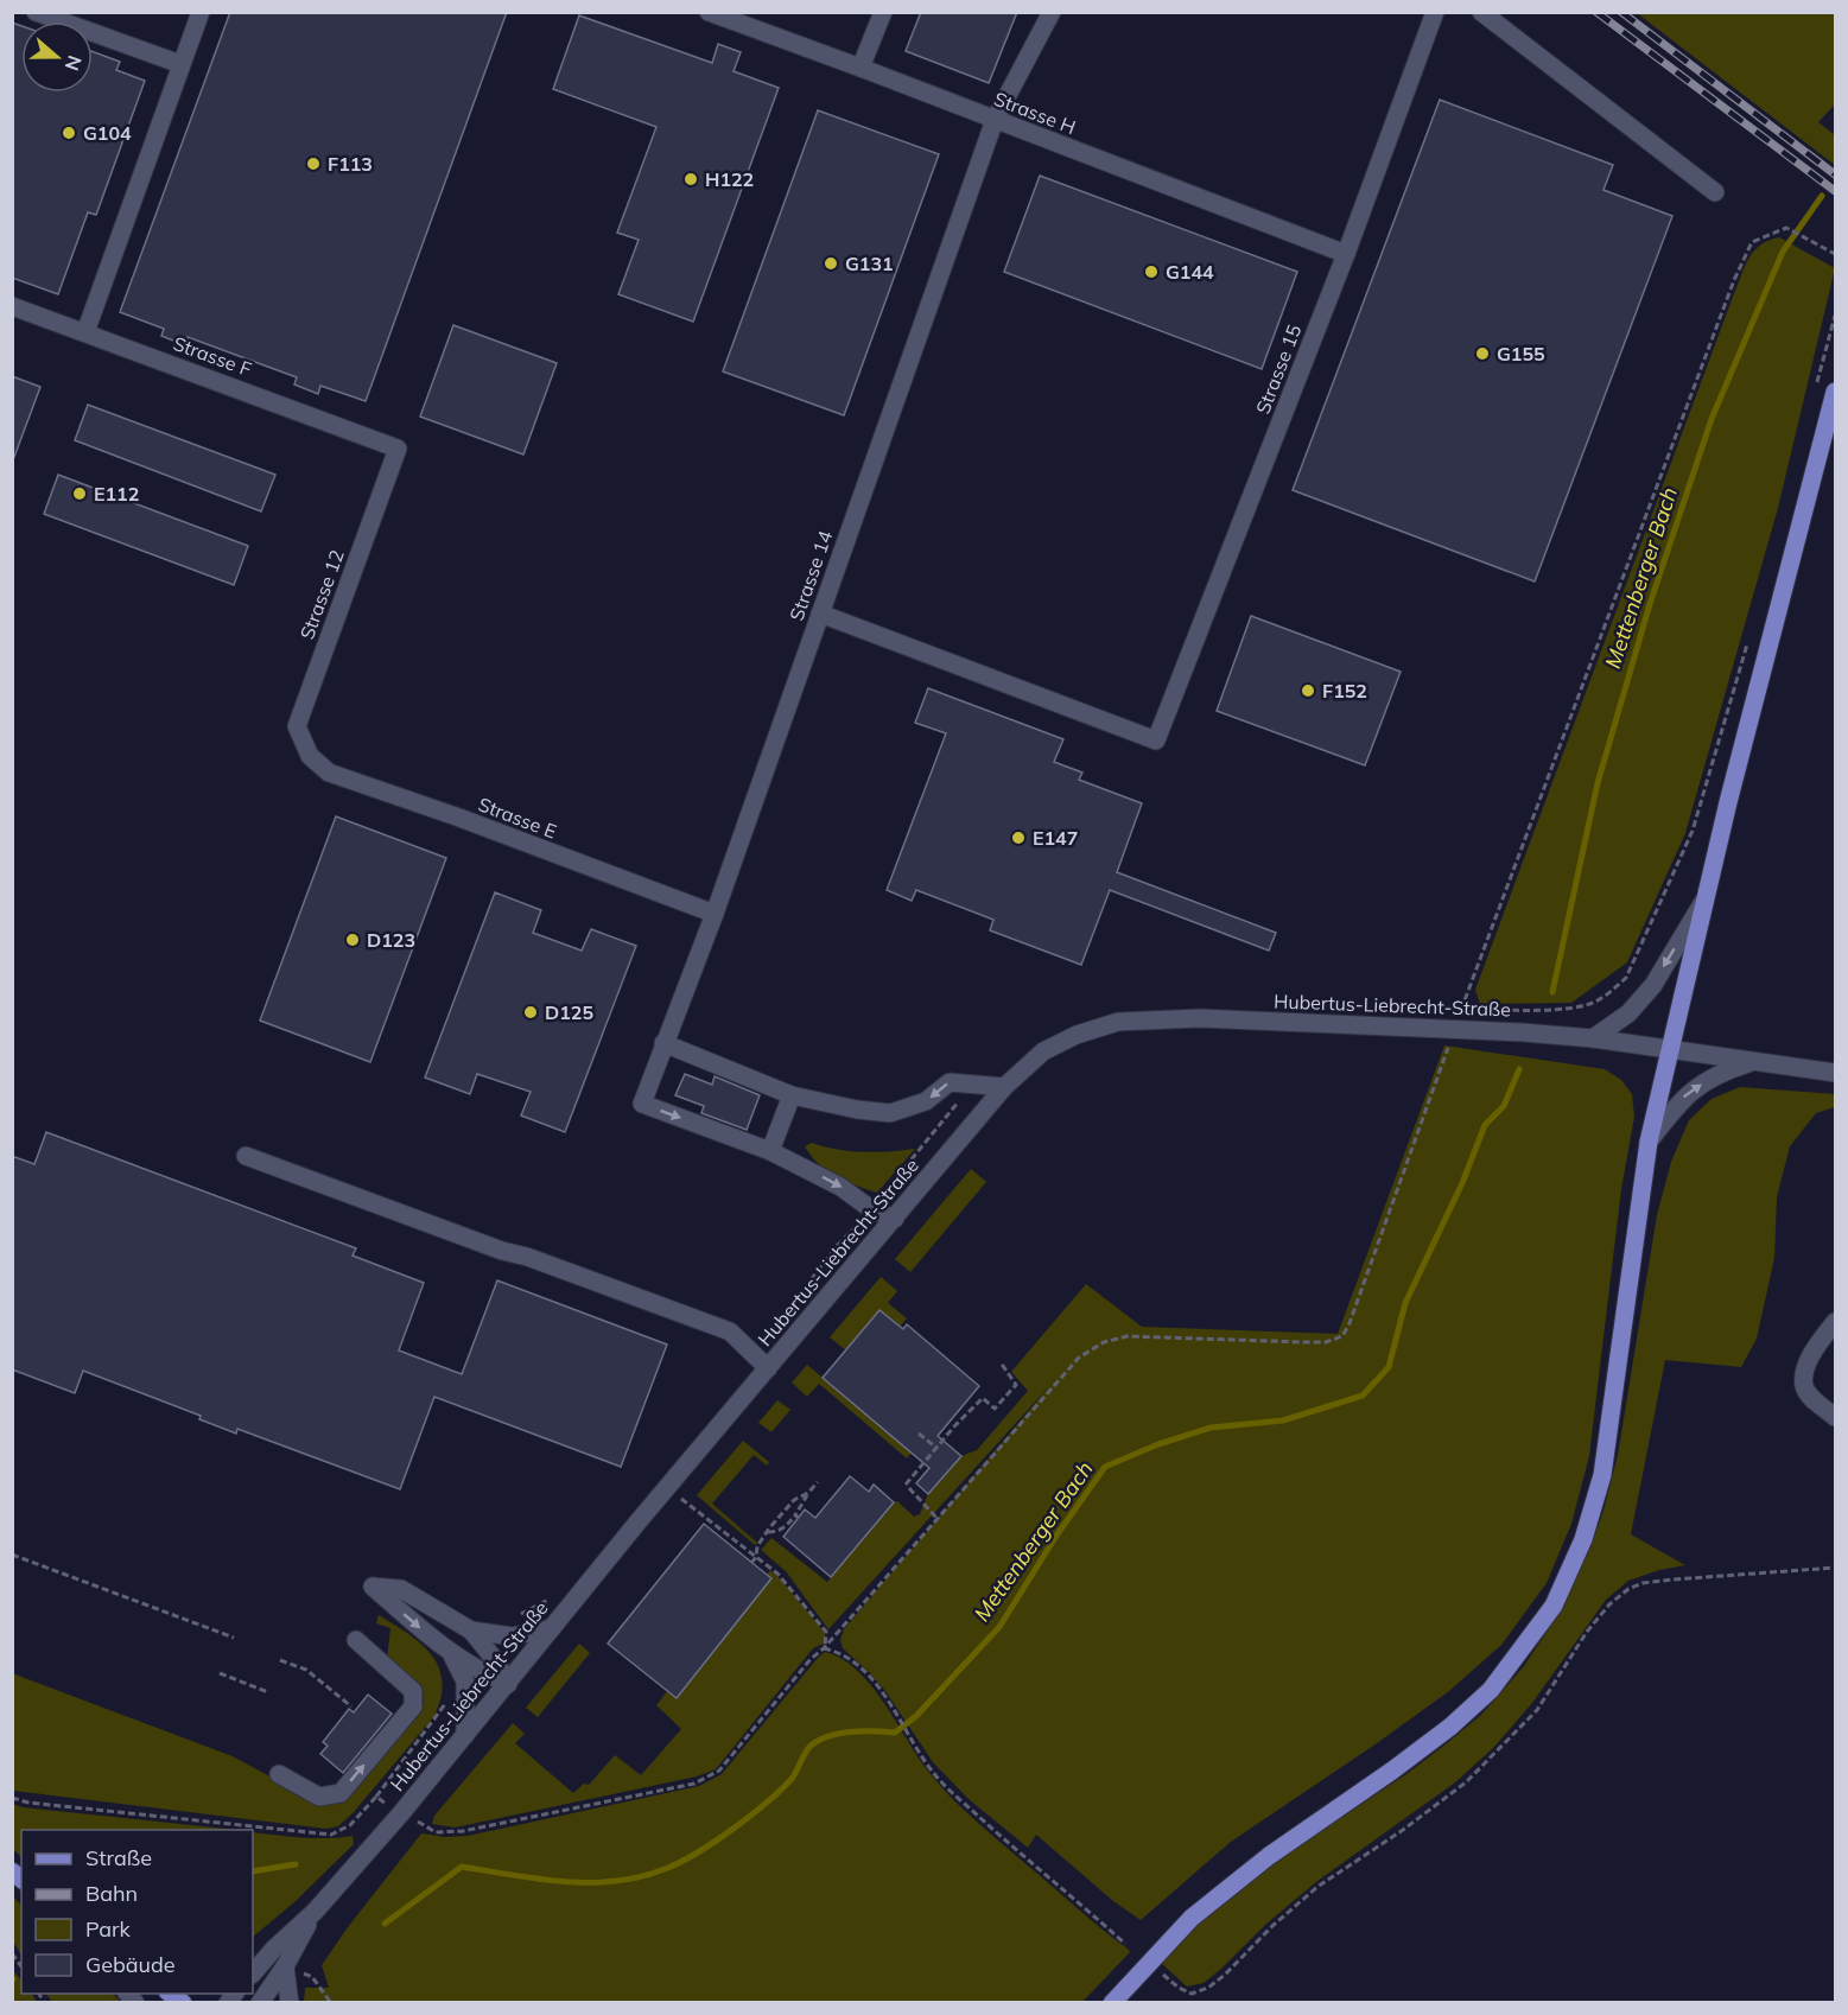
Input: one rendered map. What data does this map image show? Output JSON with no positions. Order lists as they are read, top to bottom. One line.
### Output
{"streets":{"street":["Strasse H","Strasse F","Strasse 15","Strasse 14","Strasse 12","Strasse E","Hubertus-Liebrecht-Straße"]},"crossings":[["Strasse H","Strasse 15"],["Strasse H","Strasse 14"],["Strasse F","Strasse 12"],["Strasse 15","Strasse 14"],["Strasse 14","Strasse E"],["Strasse 12","Strasse E"]],"water":["Mettenberger Bach"],"places":["G104","F113","H122","G131","G144","G155","E112","F152","E147","D123","D125"],"legend":["Straße","Bahn","Park","Gebäude"],"north":"right"}
